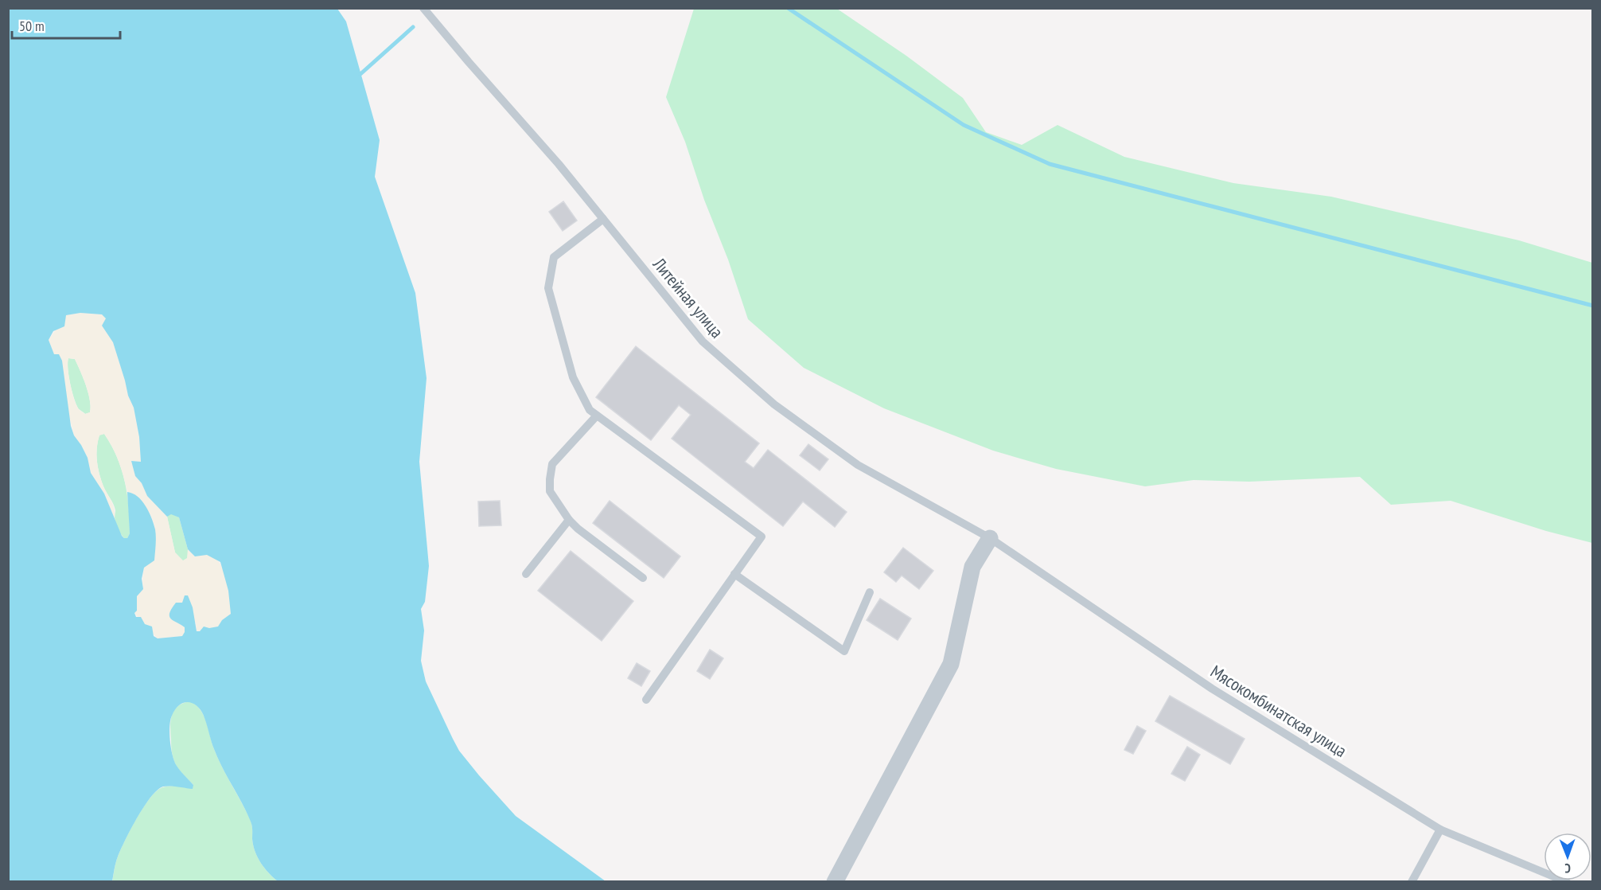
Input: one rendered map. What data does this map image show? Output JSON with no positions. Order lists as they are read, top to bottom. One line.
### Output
{"streets":{"lane":["Литейная улица","Мясокомбинатская улица"]},"crossings":[["Литейная улица","Мясокомбинатская улица"]],"scale_bar":"50 m","north":"bottom"}
